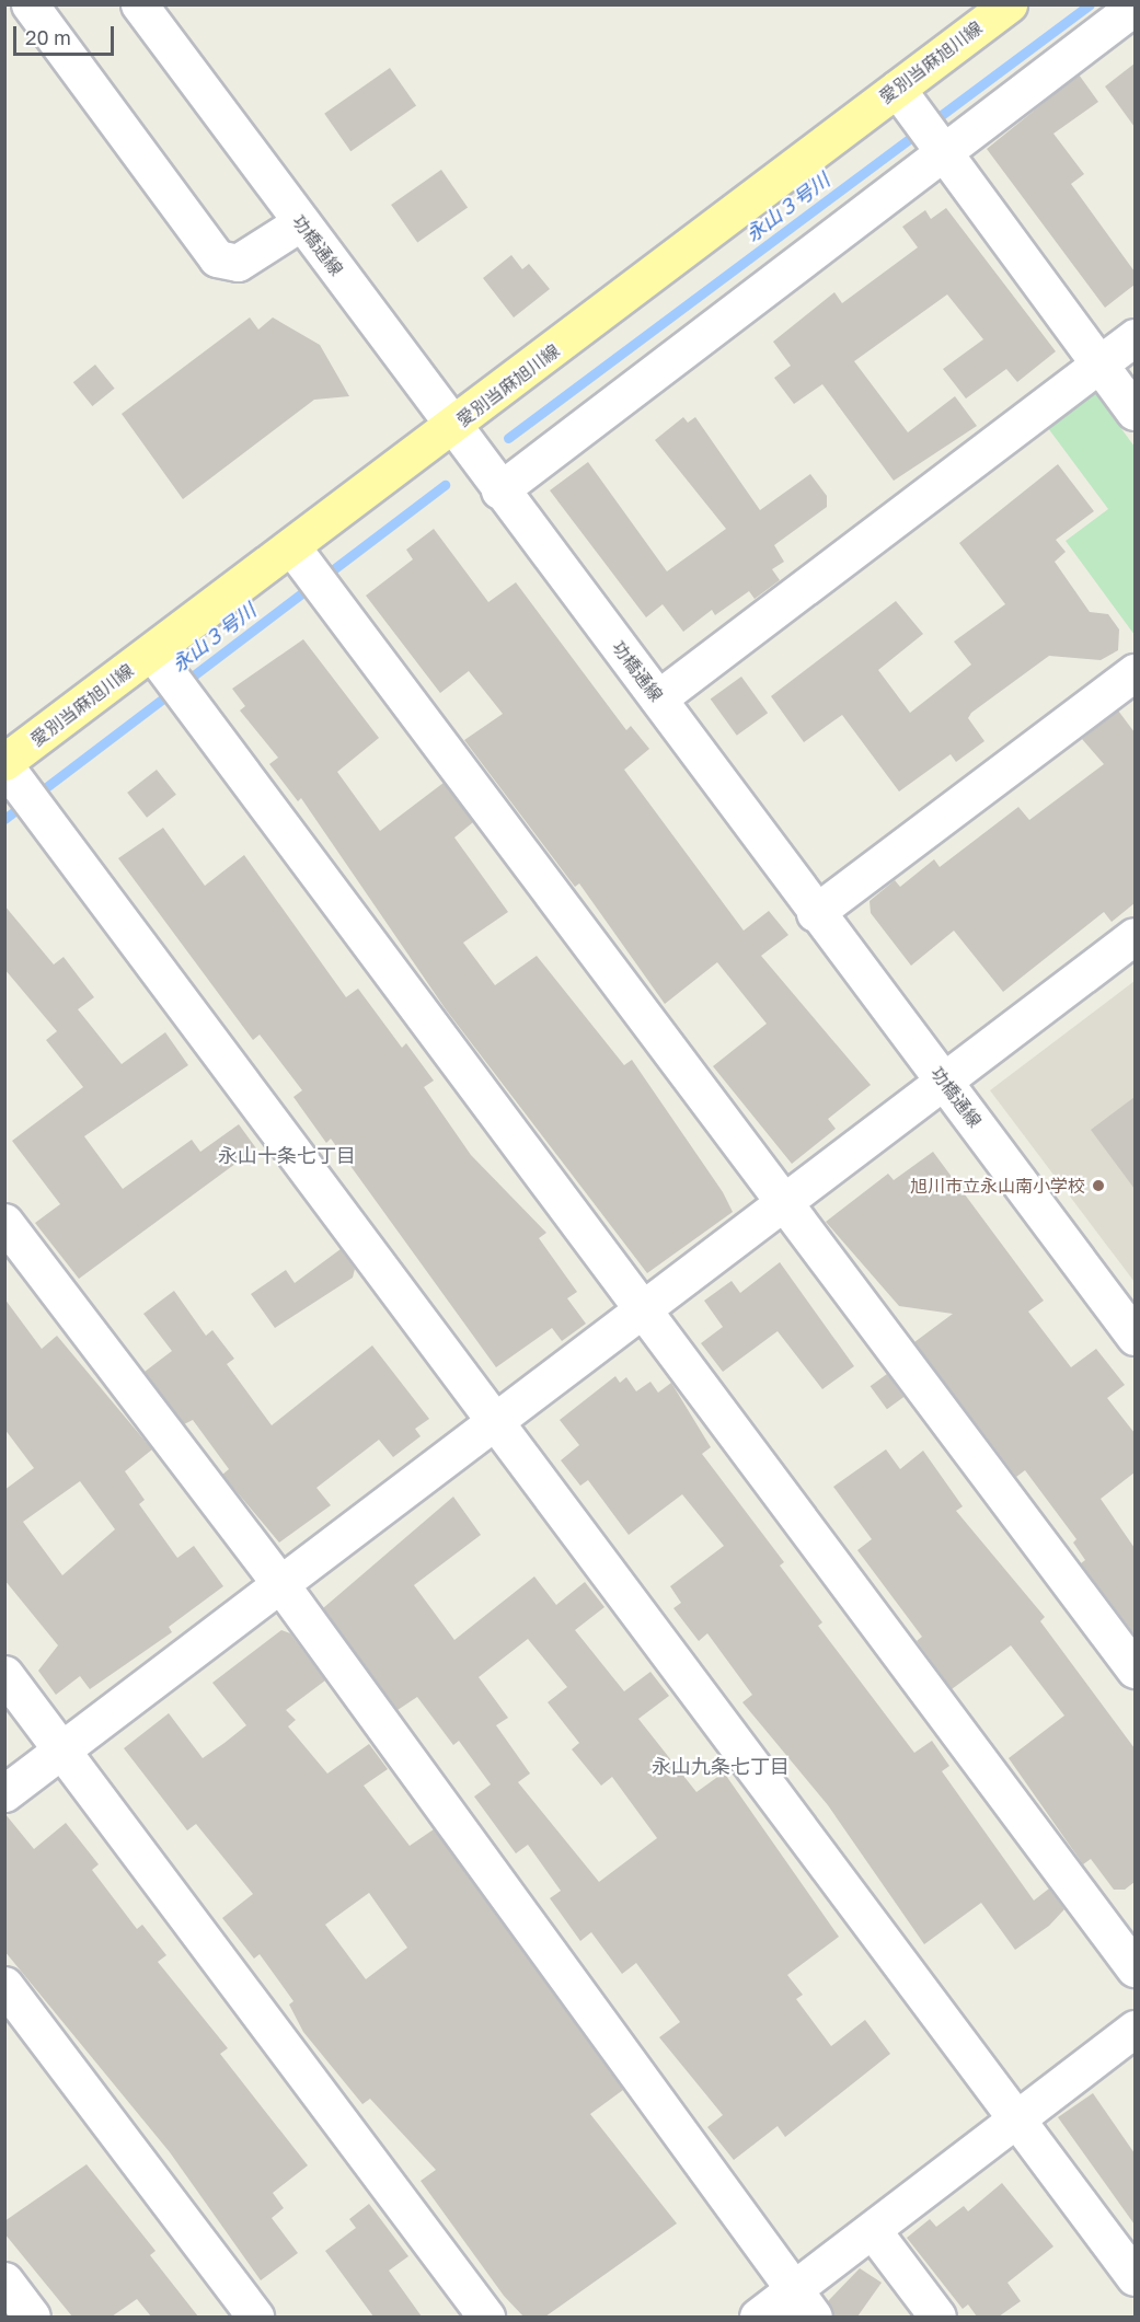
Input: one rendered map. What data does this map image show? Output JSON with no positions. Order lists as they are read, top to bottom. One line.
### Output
{"streets":{"main road":["愛別当麻旭川線"],"street":["功橋通線"]},"crossings":[["愛別当麻旭川線","功橋通線"]],"districts":["永山十条七丁目","永山九条七丁目"],"water":["永山３号川"],"places":["旭川市立永山南小学校"],"scale_bar":"20 m"}
